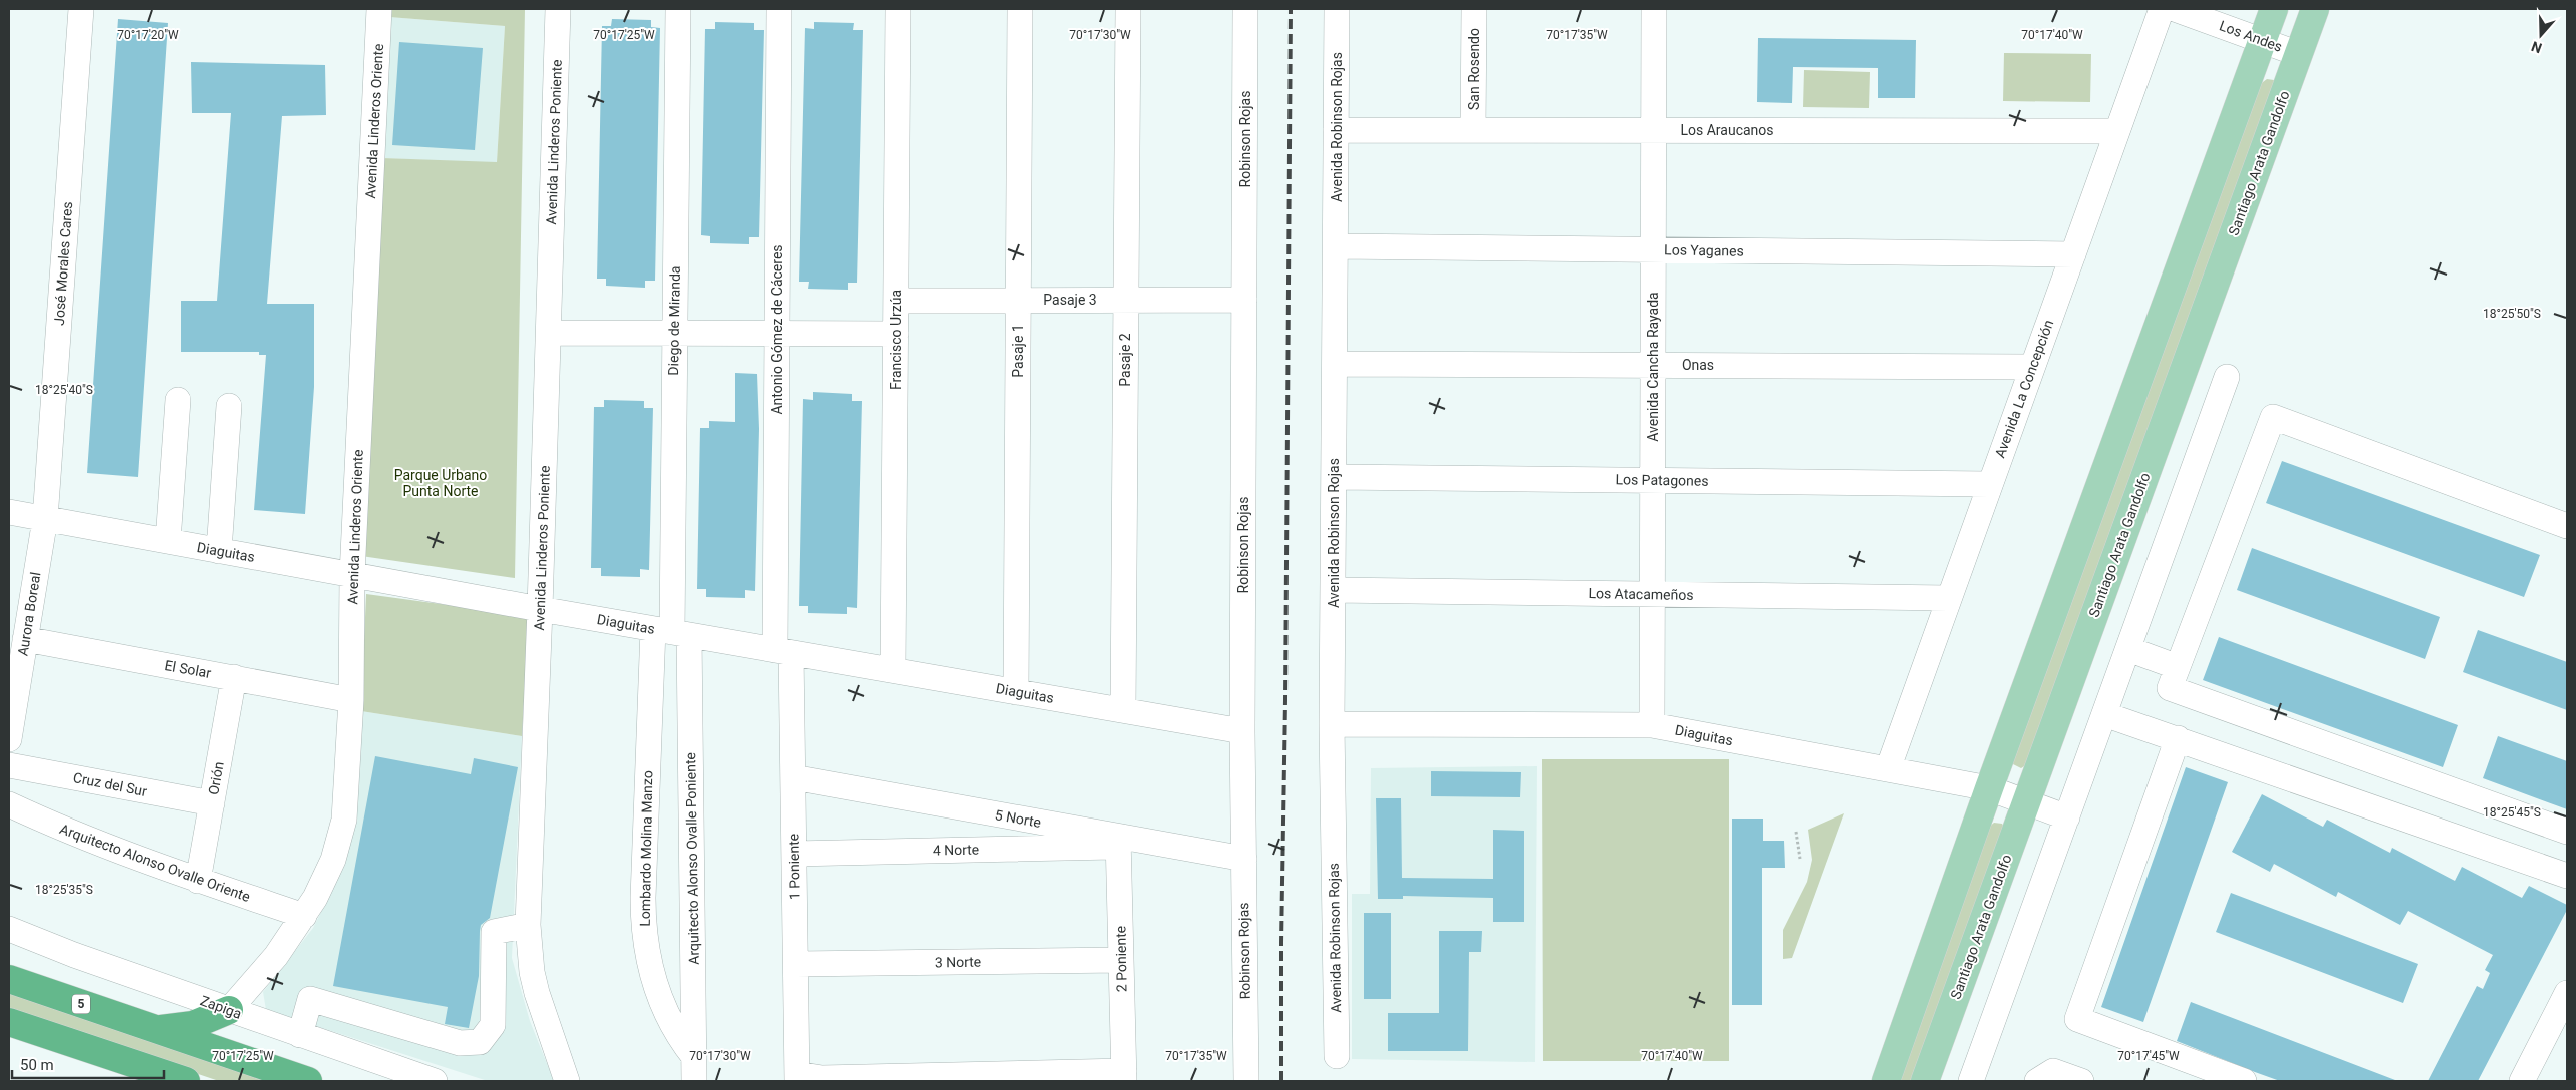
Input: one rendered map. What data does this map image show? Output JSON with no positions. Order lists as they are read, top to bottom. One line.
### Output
{"streets":{"highway":["5"],"main road":["Santiago Arata Gandolfo"],"street":["Los Andes","San Rosendo","Avenida Linderos Oriente","Avenida Robinson Rojas","Los Araucanos","Robinson Rojas","Avenida Linderos Poniente","Los Yaganes","José Morales Cares","Pasaje 3","Diego de Miranda","Antonio Gómez de Cáceres","Francisco Urzúa","Pasaje 1","Pasaje 2","Onas","Avenida Cancha Rayada","Avenida La Concepción","Los Patagones","Diaguitas","Los Atacameños","Aurora Boreal","El Solar","Orión","Cruz del Sur","5 Norte","Lombardo Molina Manzo","4 Norte","Arquitecto Alonso Ovalle Poniente","Arquitecto Alonso Ovalle Oriente","1 Poniente","2 Poniente","3 Norte","Zapiga"]},"crossings":[["Los Andes","Santiago Arata Gandolfo"],["San Rosendo","Los Araucanos"],["Avenida Linderos Oriente","Diaguitas"],["Avenida Linderos Oriente","El Solar"],["Avenida Linderos Oriente","Arquitecto Alonso Ovalle Oriente"],["Avenida Linderos Oriente","Zapiga"],["Avenida Robinson Rojas","Los Araucanos"],["Avenida Robinson Rojas","Los Yaganes"],["Avenida Robinson Rojas","Onas"],["Avenida Robinson Rojas","Los Patagones"],["Avenida Robinson Rojas","Diaguitas"],["Avenida Robinson Rojas","Los Atacameños"],["Los Araucanos","Avenida Cancha Rayada"],["Los Araucanos","Avenida La Concepción"],["Robinson Rojas","Pasaje 3"],["Robinson Rojas","Diaguitas"],["Robinson Rojas","5 Norte"],["Avenida Linderos Poniente","Diaguitas"],["Santiago Arata Gandolfo","Diaguitas"],["Los Yaganes","Avenida Cancha Rayada"],["Los Yaganes","Avenida La Concepción"],["José Morales Cares","Diaguitas"],["José Morales Cares","Aurora Boreal"],["Pasaje 3","Francisco Urzúa"],["Pasaje 3","Pasaje 1"],["Pasaje 3","Pasaje 2"],["Diego de Miranda","Diaguitas"],["Diego de Miranda","Lombardo Molina Manzo"],["Diego de Miranda","Arquitecto Alonso Ovalle Poniente"],["Antonio Gómez de Cáceres","Diaguitas"],["Antonio Gómez de Cáceres","1 Poniente"],["Francisco Urzúa","Diaguitas"],["Pasaje 1","Diaguitas"],["Pasaje 2","Diaguitas"],["Onas","Avenida Cancha Rayada"],["Onas","Avenida La Concepción"],["Avenida Cancha Rayada","Los Patagones"],["Avenida Cancha Rayada","Diaguitas"],["Avenida Cancha Rayada","Los Atacameños"],["Avenida La Concepción","Los Patagones"],["Avenida La Concepción","Diaguitas"],["Avenida La Concepción","Los Atacameños"],["Diaguitas","Aurora Boreal"],["Diaguitas","Lombardo Molina Manzo"],["Diaguitas","Arquitecto Alonso Ovalle Poniente"],["Diaguitas","1 Poniente"],["Aurora Boreal","El Solar"],["El Solar","Orión"],["Orión","Cruz del Sur"],["Orión","Arquitecto Alonso Ovalle Oriente"],["5 Norte","4 Norte"],["5 Norte","1 Poniente"],["5 Norte","2 Poniente"],["Lombardo Molina Manzo","Arquitecto Alonso Ovalle Poniente"],["4 Norte","1 Poniente"],["4 Norte","2 Poniente"],["1 Poniente","3 Norte"],["2 Poniente","3 Norte"]],"parks":["Parque Urbano Punta Norte"],"scale_bar":"50 m","north":"bottom","coordinates":["70°17'30\"W","70°17'40\"W","70°17'20\"W","70°17'25\"W","70°17'35\"W","18°25'50\"S","18°25'40\"S","18°25'45\"S","18°25'35\"S","70°17'45\"W"]}
